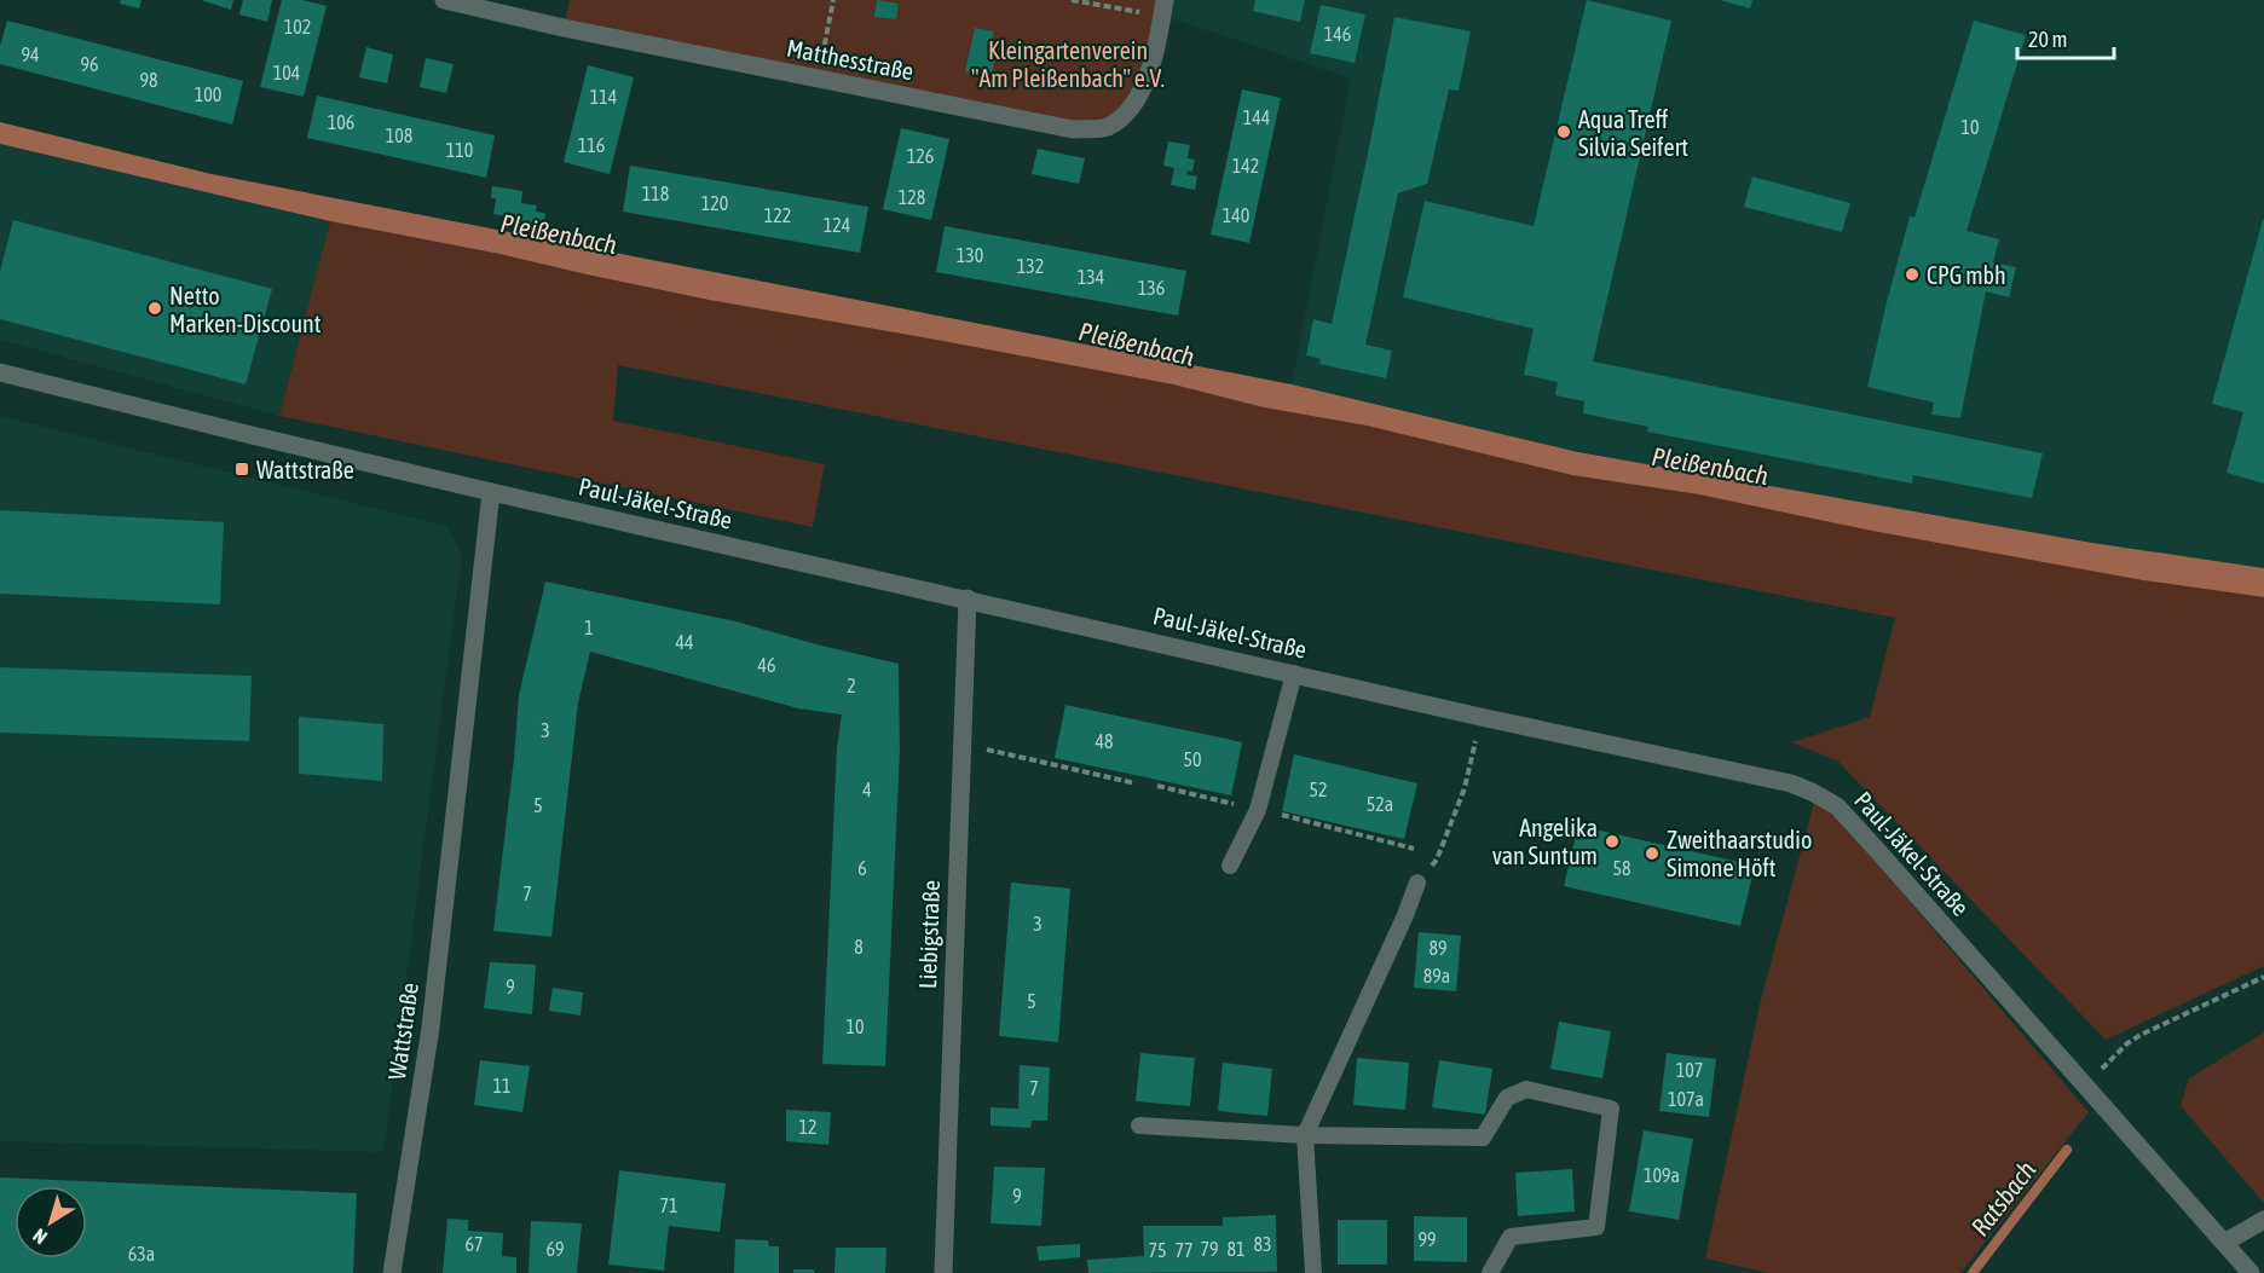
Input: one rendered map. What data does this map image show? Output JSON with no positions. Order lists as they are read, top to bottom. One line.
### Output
{"streets":{"street":["Matthesstraße","Paul-Jäkel-Straße","Liebigstraße","Wattstraße"]},"crossings":[["Paul-Jäkel-Straße","Liebigstraße"],["Paul-Jäkel-Straße","Wattstraße"]],"water":["Pleißenbach","Ratsbach"],"parks":["Kleingartenverein \"Am Pleißenbach\" e.V."],"places":{"other":["Aqua Treff Silvia Seifert","CPG mbh","Netto Marken-Discount","Angelika van Suntum","Zweithaarstudio Simone Höft"],"transit":["Wattstraße"]},"house_numbers":["102","146","94","96","104","98","100","114","144","106","10","108","116","110","126","142","118","128","120","122","140","124","130","132","134","136","1","44","46","2","3","48","50","4","52","52a","5","6","58","7","3","8","89","89a","9","5","10","107","11","7","107a","12","109a","9","71","99","67","83","69","79","81","75","77","63a"],"scale_bar":"20 m","north":"bottom left"}
